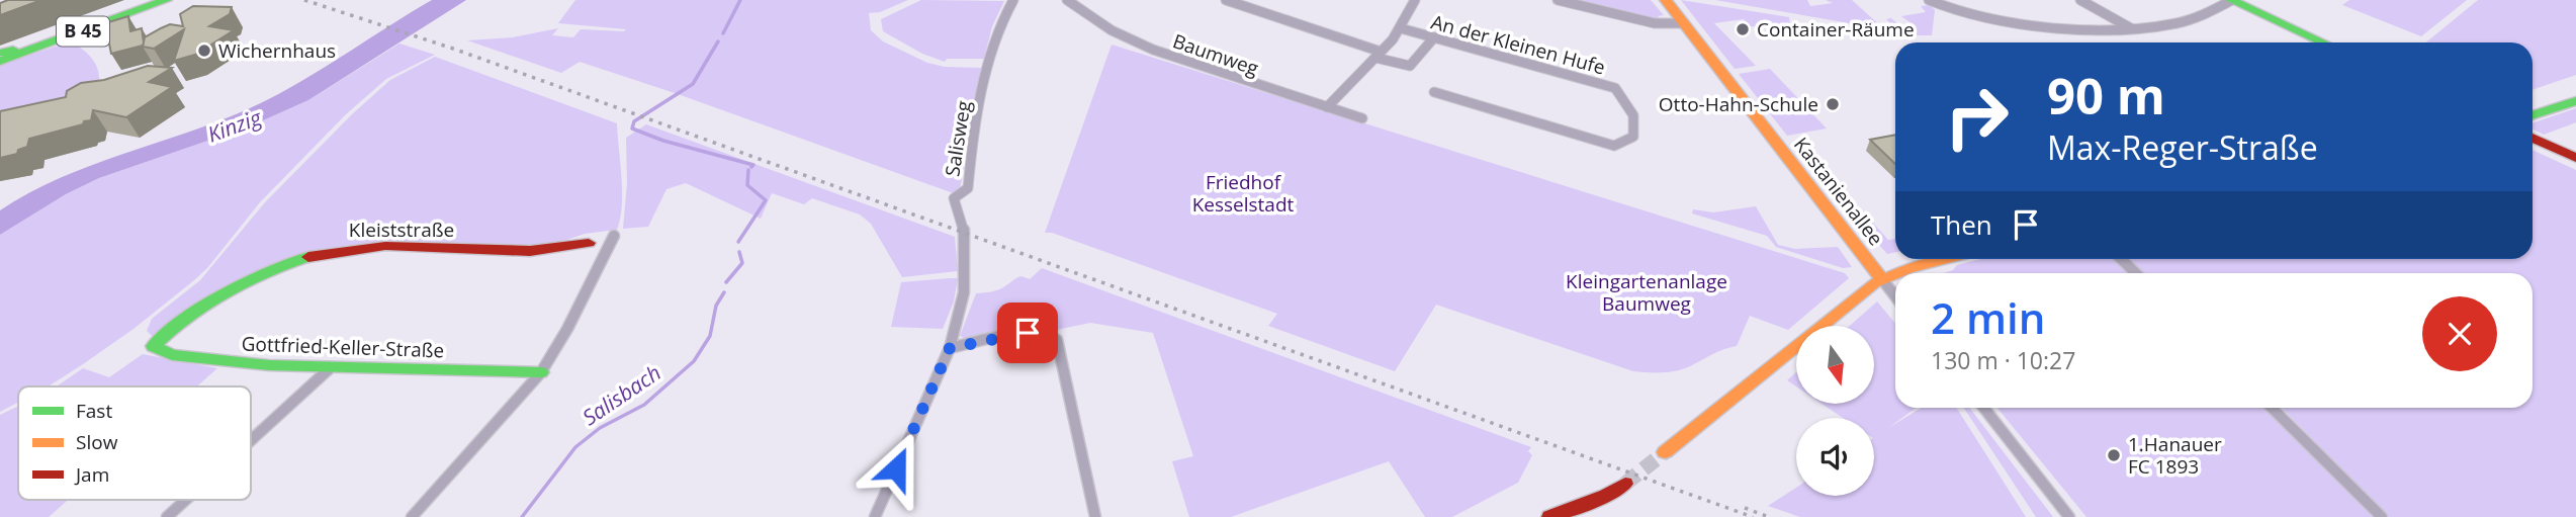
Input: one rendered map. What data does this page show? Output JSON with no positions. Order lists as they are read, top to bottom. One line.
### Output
{"streets":{"main road":["B 45","Kastanienallee","Kleiststraße","Gottfried-Keller-Straße"],"street":["An der Kleinen Hufe","Baumweg","Salisweg"]},"crossings":[["Kleiststraße","Gottfried-Keller-Straße"]],"water":["Kinzig","Salisbach"],"parks":["Friedhof Kesselstadt","Kleingartenanlage Baumweg"],"places":["Container-Räume","Wichernhaus","Otto-Hahn-Schule","1.Hanauer FC 1893"],"legend":["Fast","Slow","Jam"],"north":"bottom","page":{"turn":["90 m","Max-Reger-Straße"],"then":"Then","heading":["2 min","130 m · 10:27"]}}
